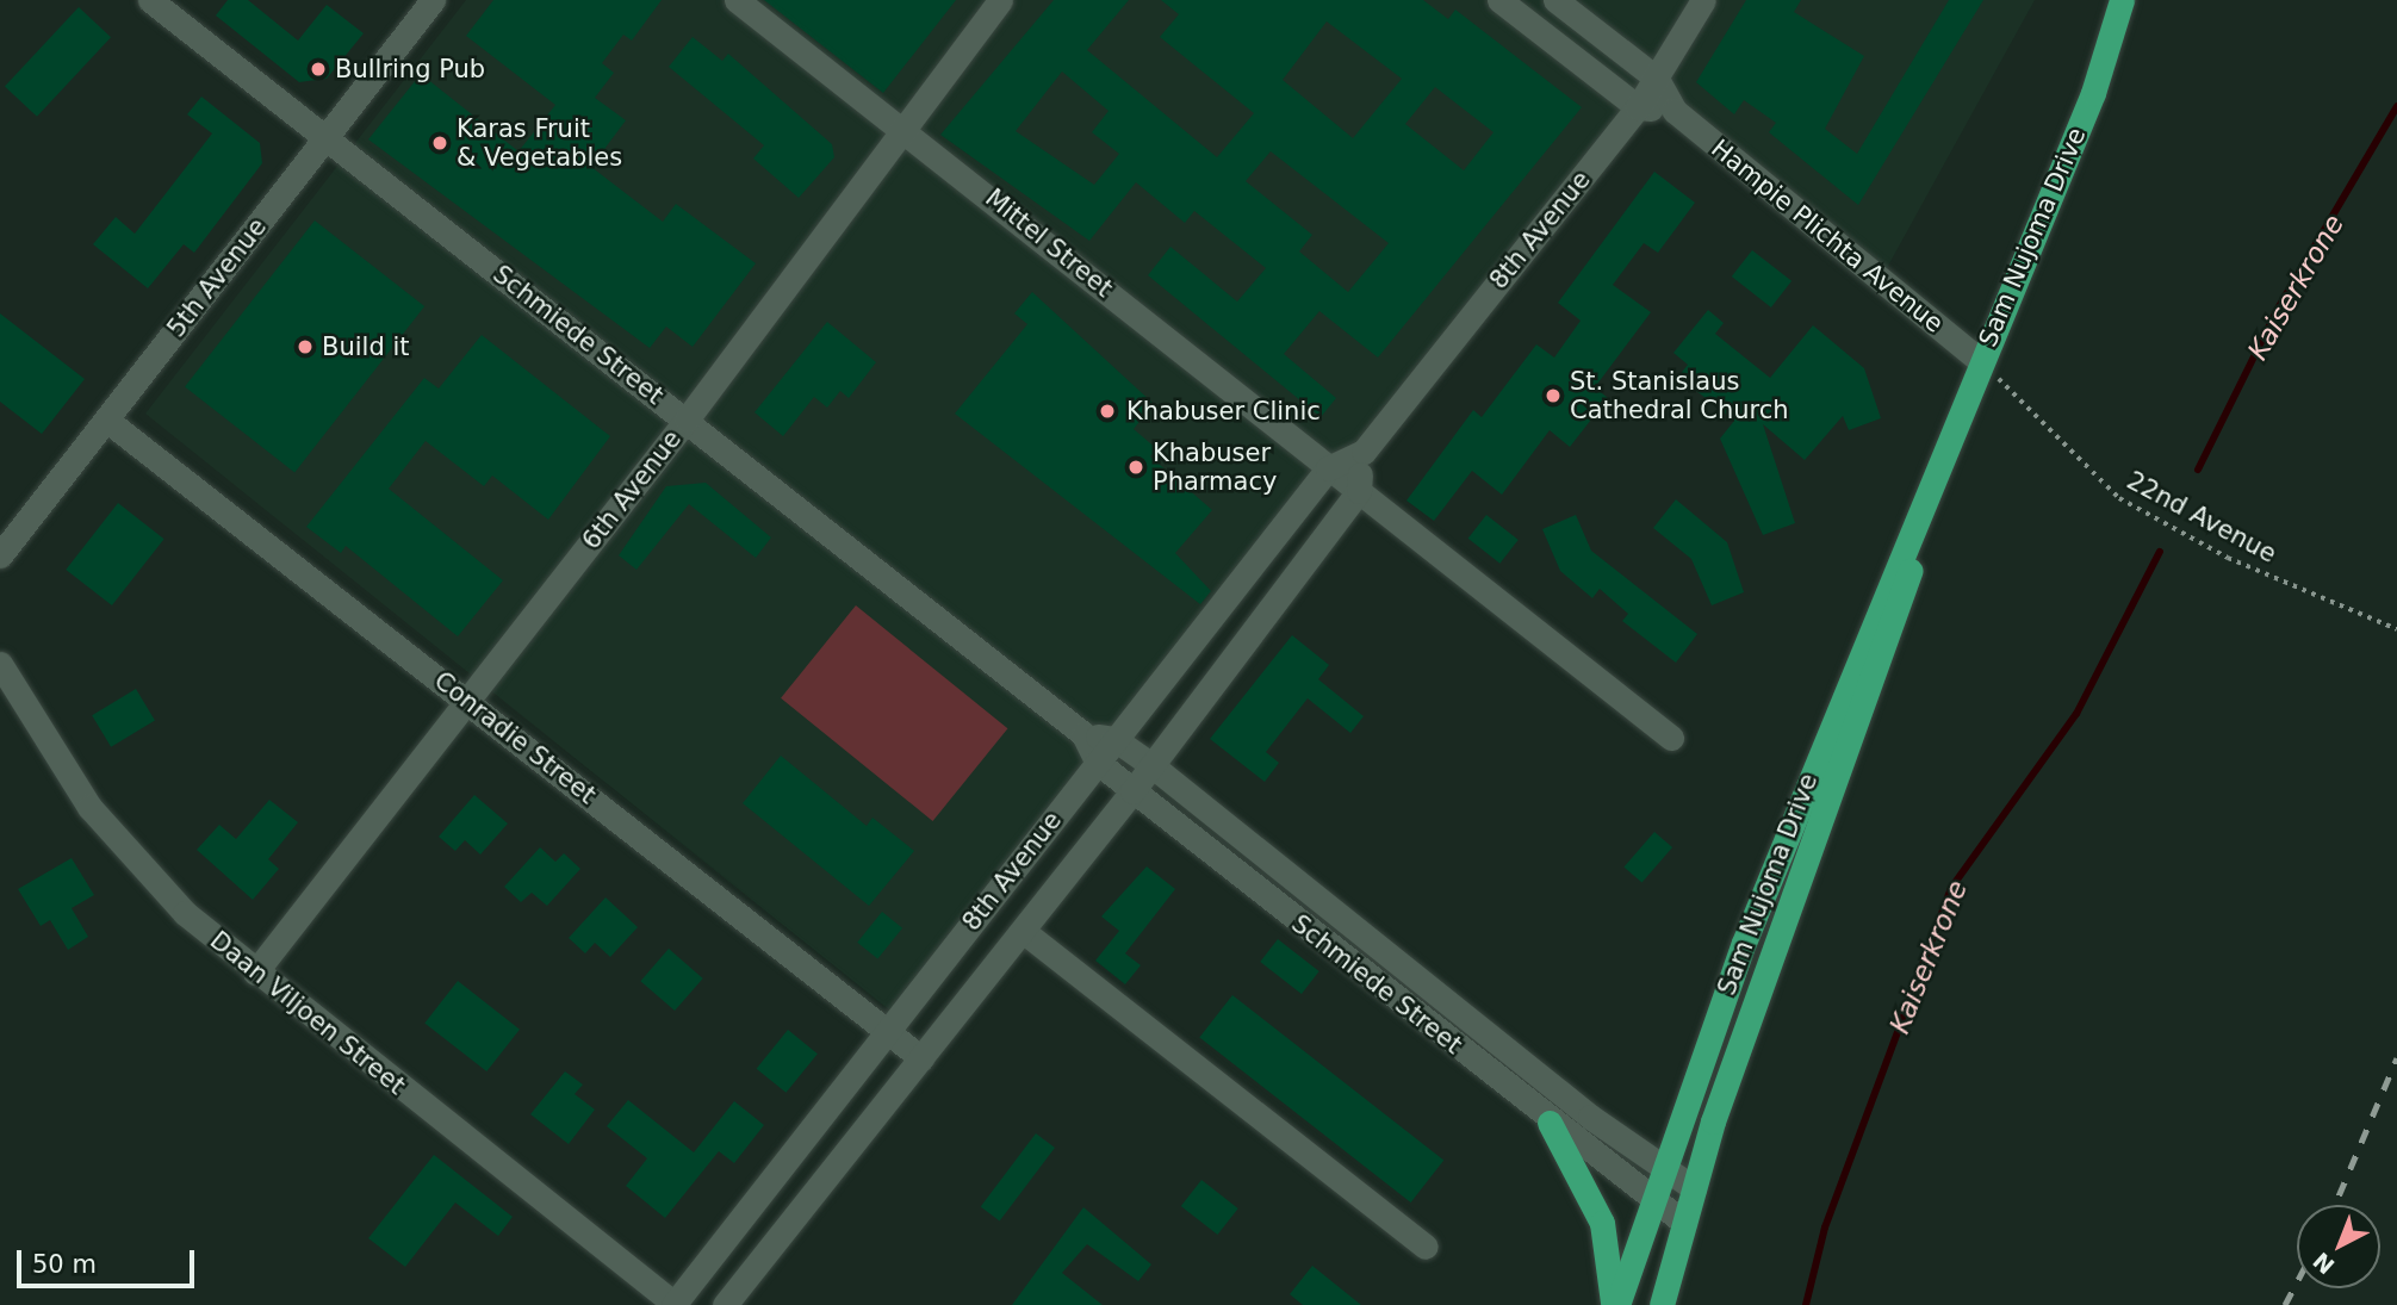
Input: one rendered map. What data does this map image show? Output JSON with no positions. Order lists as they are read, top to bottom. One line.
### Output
{"streets":{"main road":["Sam Nujoma Drive"],"street":["8th Avenue","Hampie Plichta Avenue","Mittel Street","5th Avenue","Schmiede Street","6th Avenue","Conradie Street","Daan Viljoen Street"],"path":["22nd Avenue"]},"crossings":[["8th Avenue","Hampie Plichta Avenue"],["8th Avenue","Mittel Street"],["8th Avenue","Schmiede Street"],["8th Avenue","Conradie Street"],["8th Avenue","Daan Viljoen Street"],["Hampie Plichta Avenue","Sam Nujoma Drive"],["Hampie Plichta Avenue","22nd Avenue"],["Sam Nujoma Drive","Schmiede Street"],["Sam Nujoma Drive","22nd Avenue"],["Mittel Street","6th Avenue"],["5th Avenue","Schmiede Street"],["5th Avenue","Conradie Street"],["Schmiede Street","6th Avenue"],["6th Avenue","Conradie Street"],["6th Avenue","Daan Viljoen Street"]],"water":["Kaiserkrone"],"places":["Bullring Pub","Karas Fruit & Vegetables","Build it","St. Stanislaus Cathedral Church","Khabuser Clinic","Khabuser Pharmacy"],"scale_bar":"50 m","north":"bottom left"}
